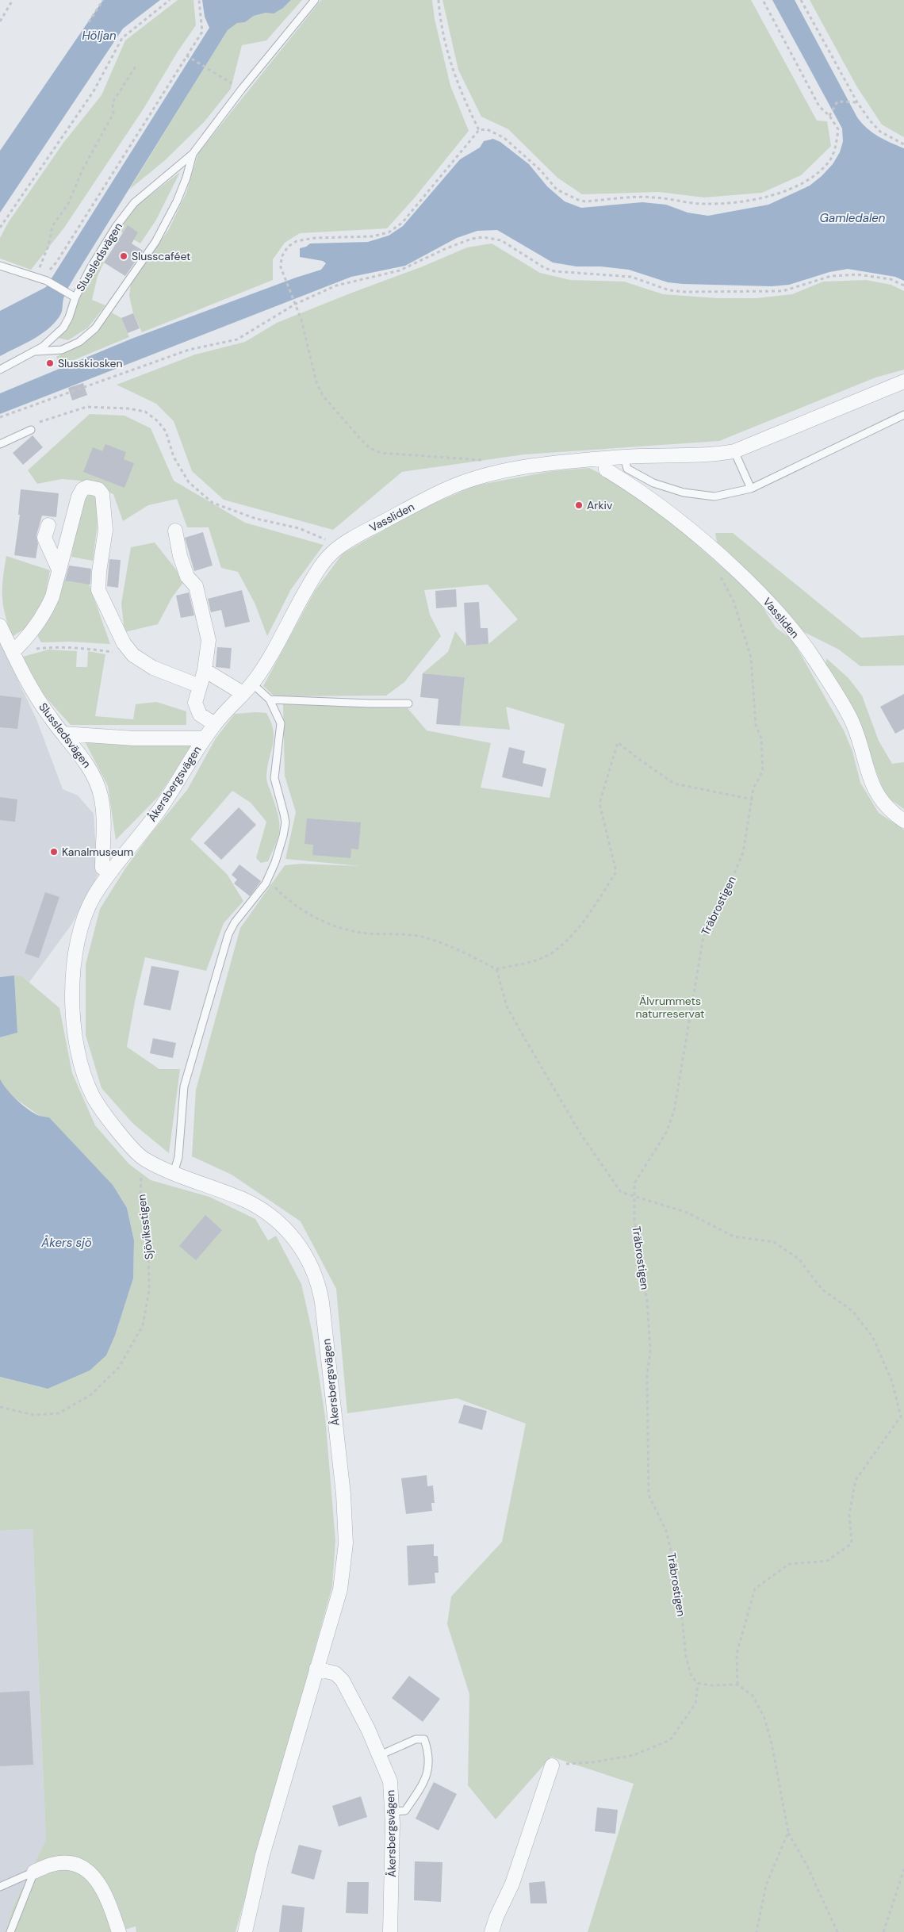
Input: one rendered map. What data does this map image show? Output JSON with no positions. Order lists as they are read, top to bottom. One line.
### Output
{"streets":{"street":["Slussledsvägen","Vassliden","Åkersbergsvägen"],"path":["Träbrostigen","Sjöviksstigen"]},"crossings":[["Slussledsvägen","Åkersbergsvägen"],["Vassliden","Åkersbergsvägen"],["Åkersbergsvägen","Sjöviksstigen"]],"water":["Höljan","Gamledalen","Åkers sjö"],"parks":["Älvrummets naturreservat"],"places":["Slusscaféet","Slusskiosken","Arkiv","Kanalmuseum"]}
